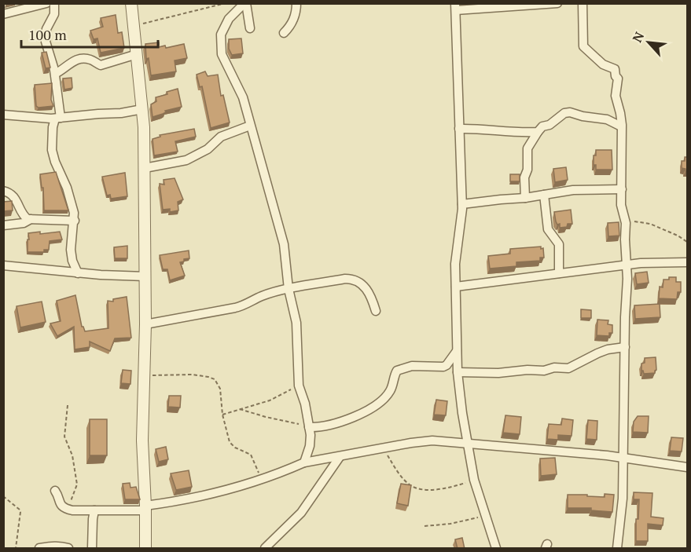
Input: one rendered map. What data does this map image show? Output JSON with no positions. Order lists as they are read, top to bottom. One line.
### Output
{"scale_bar":"100 m","north":"top left"}
